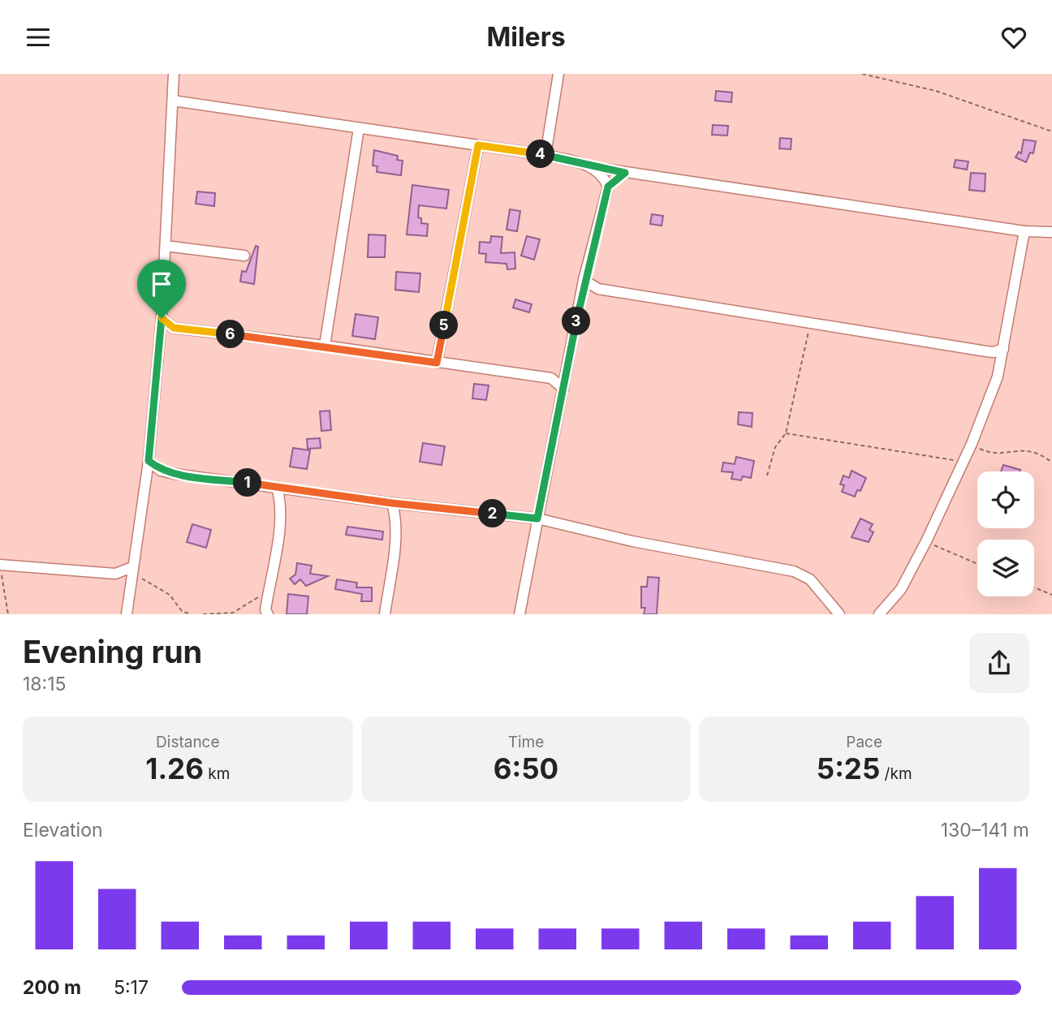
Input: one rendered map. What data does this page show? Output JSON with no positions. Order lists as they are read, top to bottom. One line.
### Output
{"page":{"header":"Milers","pins":["4","3","5","6","1","2"],"heading":["Evening run","18:15"],"stats":[["Distance","1.26 km"],["Time","6:50"],["Pace","5:25 /km"]],"chart":["Elevation","130–141 m"],"list":[{"name":"200 m","note":"5:17"}]}}
